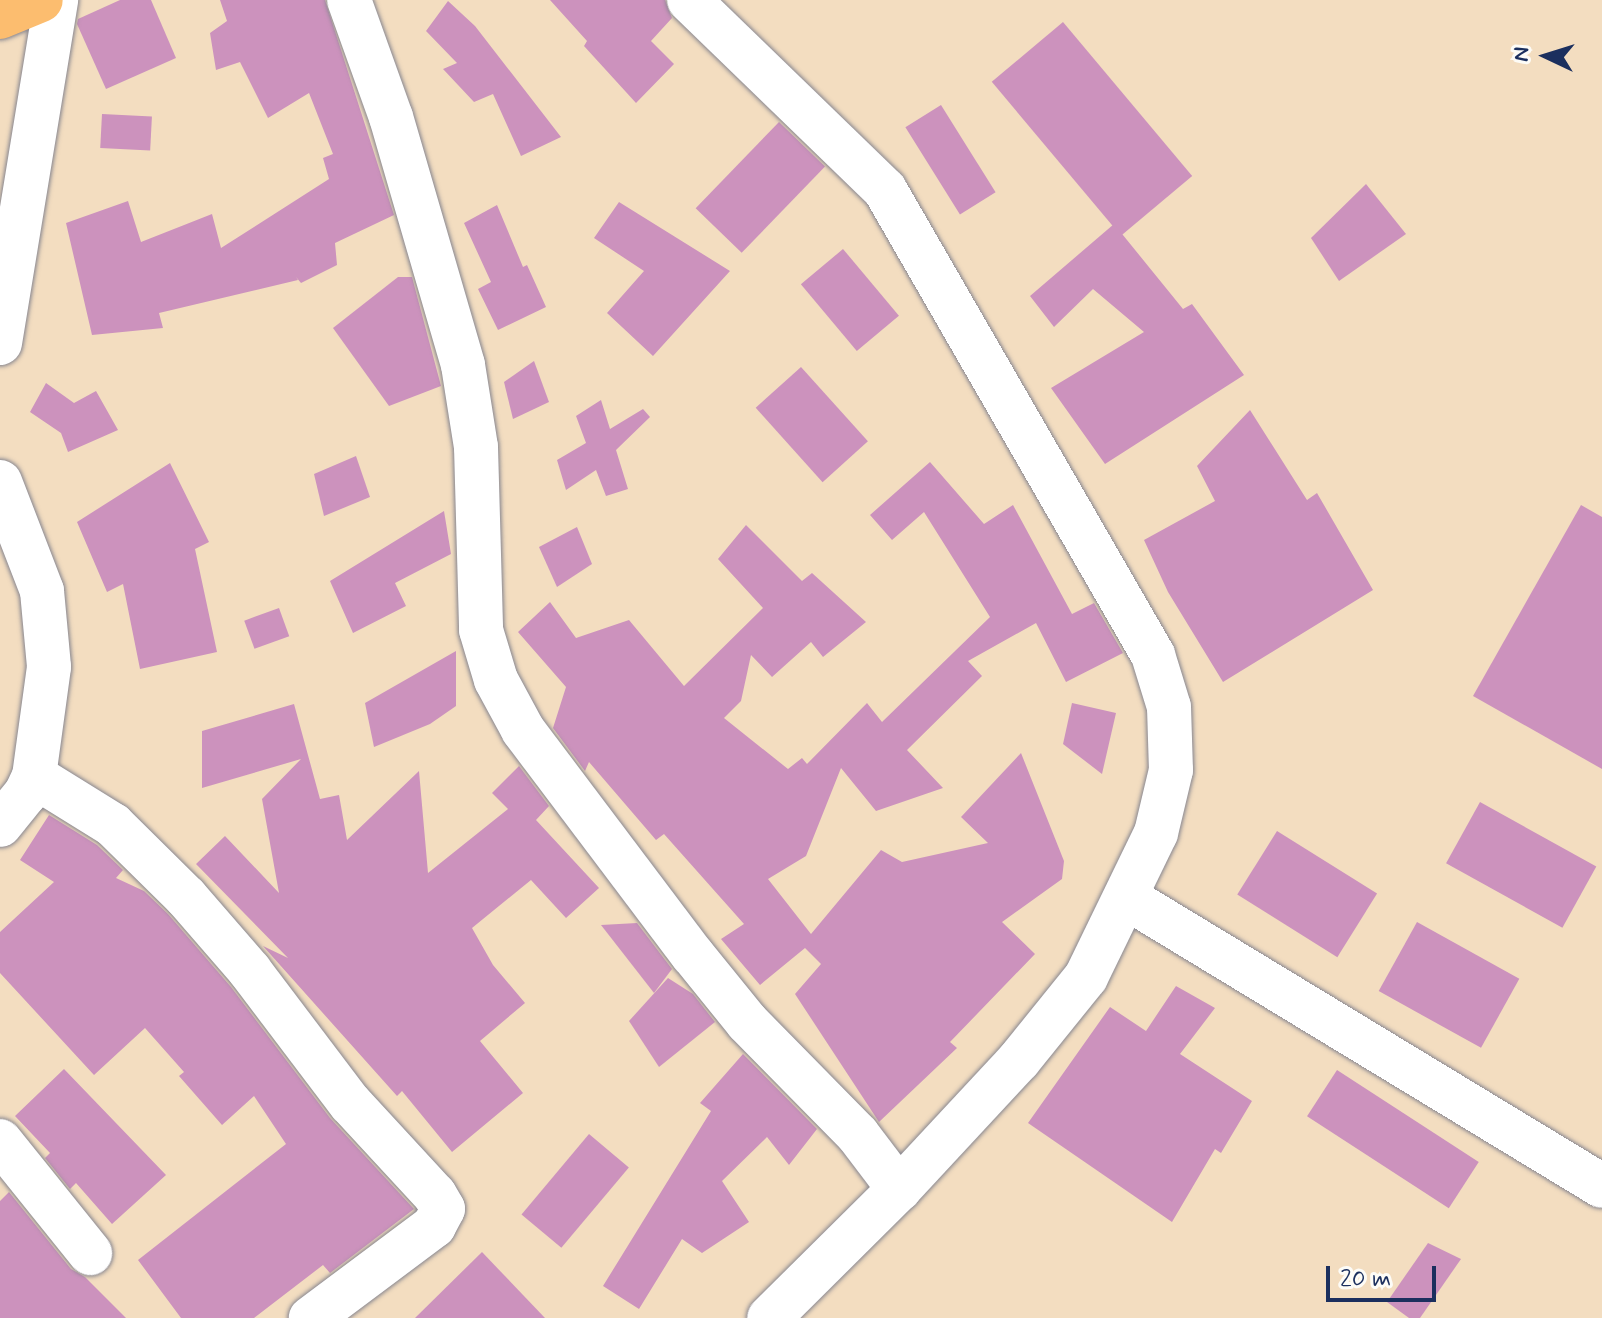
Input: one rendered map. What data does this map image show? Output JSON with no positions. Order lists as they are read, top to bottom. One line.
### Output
{"scale_bar":"20 m","north":"left"}
